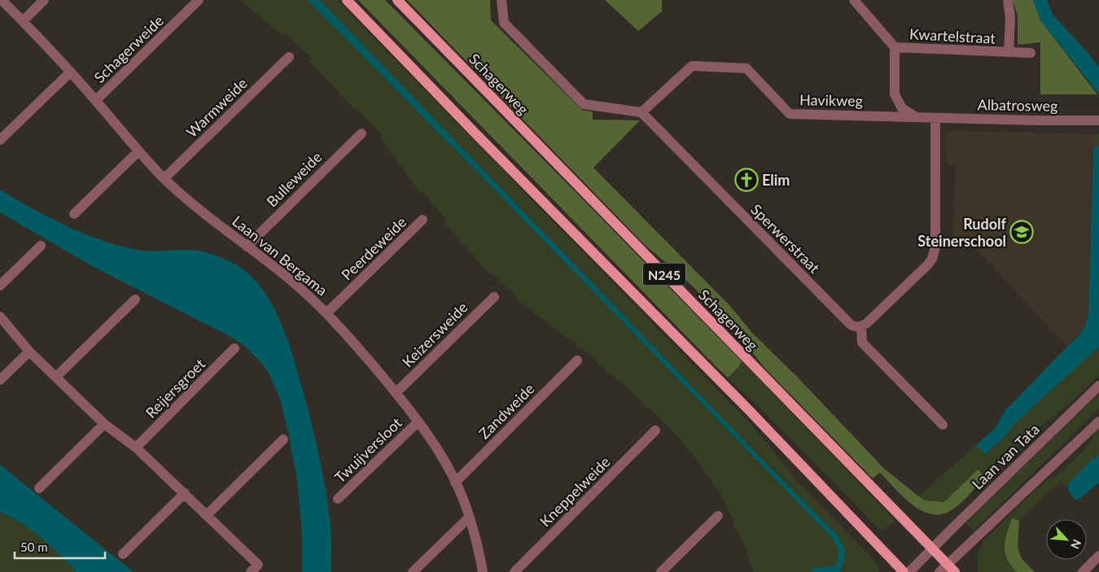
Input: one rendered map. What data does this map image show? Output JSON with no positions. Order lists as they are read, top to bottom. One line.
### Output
{"streets":{"main road":["Schagerweg","N245"],"street":["Kwartelstraat","Schagerweide","Havikweg","Albatrosweg","Warmweide","Bulleweide","Sperwerstraat","Peerdeweide","Laan van Bergama","Keizersweide","Reijersgroet","Zandweide","Twuijversloot","Laan van Tata","Kneppelweide"]},"crossings":[["Schagerweide","Laan van Bergama"],["Schagerweg","Laan van Tata"],["Havikweg","Albatrosweg"],["Havikweg","Sperwerstraat"],["Warmweide","Laan van Bergama"],["Bulleweide","Laan van Bergama"],["Peerdeweide","Laan van Bergama"],["Laan van Bergama","Keizersweide"],["Laan van Bergama","Zandweide"],["Laan van Bergama","Twuijversloot"]],"places":{"church":["Elim"],"school or university":["Rudolf Steinerschool"]},"scale_bar":"50 m","north":"bottom right"}
